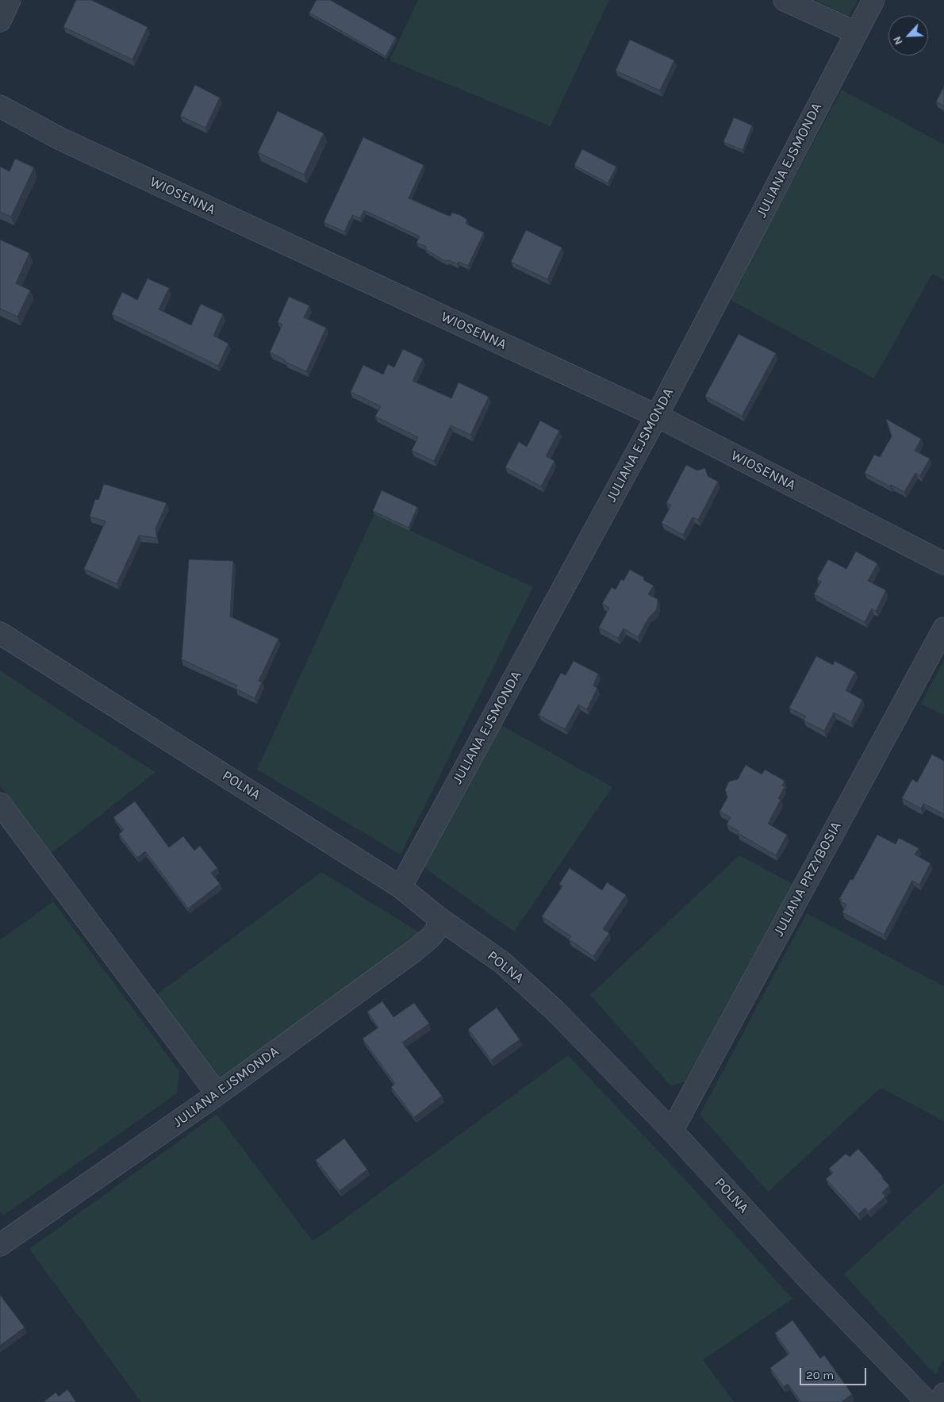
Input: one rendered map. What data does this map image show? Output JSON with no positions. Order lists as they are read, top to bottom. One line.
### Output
{"streets":{"street":["JULIANA EJSMONDA","WIOSENNA","POLNA","JULIANA PRZYBOSIA"]},"crossings":[["JULIANA EJSMONDA","WIOSENNA"],["JULIANA EJSMONDA","POLNA"],["POLNA","JULIANA PRZYBOSIA"]],"scale_bar":"20 m","north":"bottom left"}
